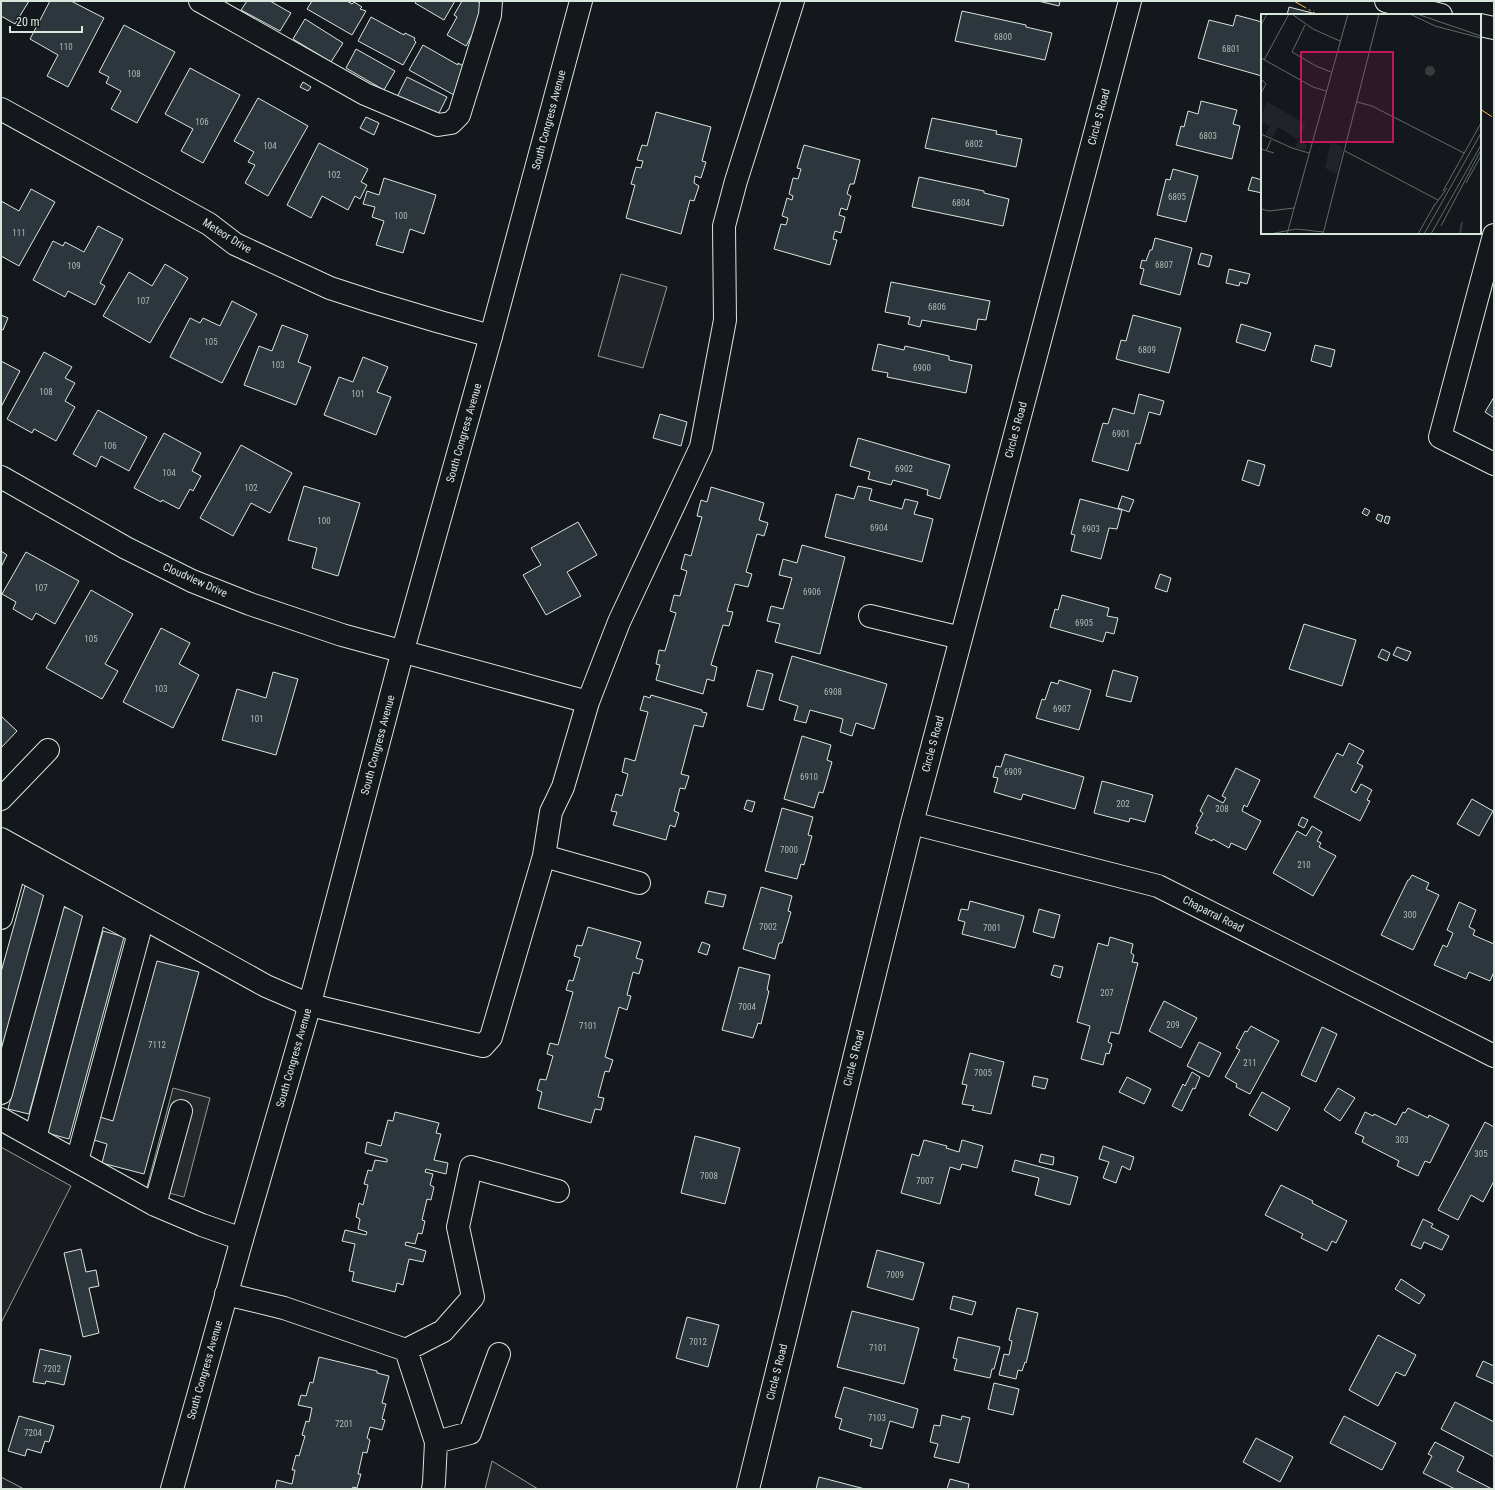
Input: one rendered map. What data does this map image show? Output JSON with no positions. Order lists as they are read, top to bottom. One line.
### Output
{"streets":{"street":["Circle S Road","South Congress Avenue","Meteor Drive","Cloudview Drive","Chaparral Road"]},"crossings":[["Circle S Road","Chaparral Road"],["South Congress Avenue","Meteor Drive"],["South Congress Avenue","Cloudview Drive"]],"house_numbers":["6800","110","6801","108","106","6803","6802","104","102","6805","6804","100","111","6807","109","107","6806","105","6809","103","6900","108","101","6901","106","6902","104","102","100","6904","6903","107","6906","6905","105","103","6908","6907","101","6909","6910","202","208","7000","210","300","7002","7001","207","7004","209","7101","7112","211","7005","303","305","7008","7007","7009","7012","7101","7202","7103","7201","7204"],"scale_bar":"20 m"}
